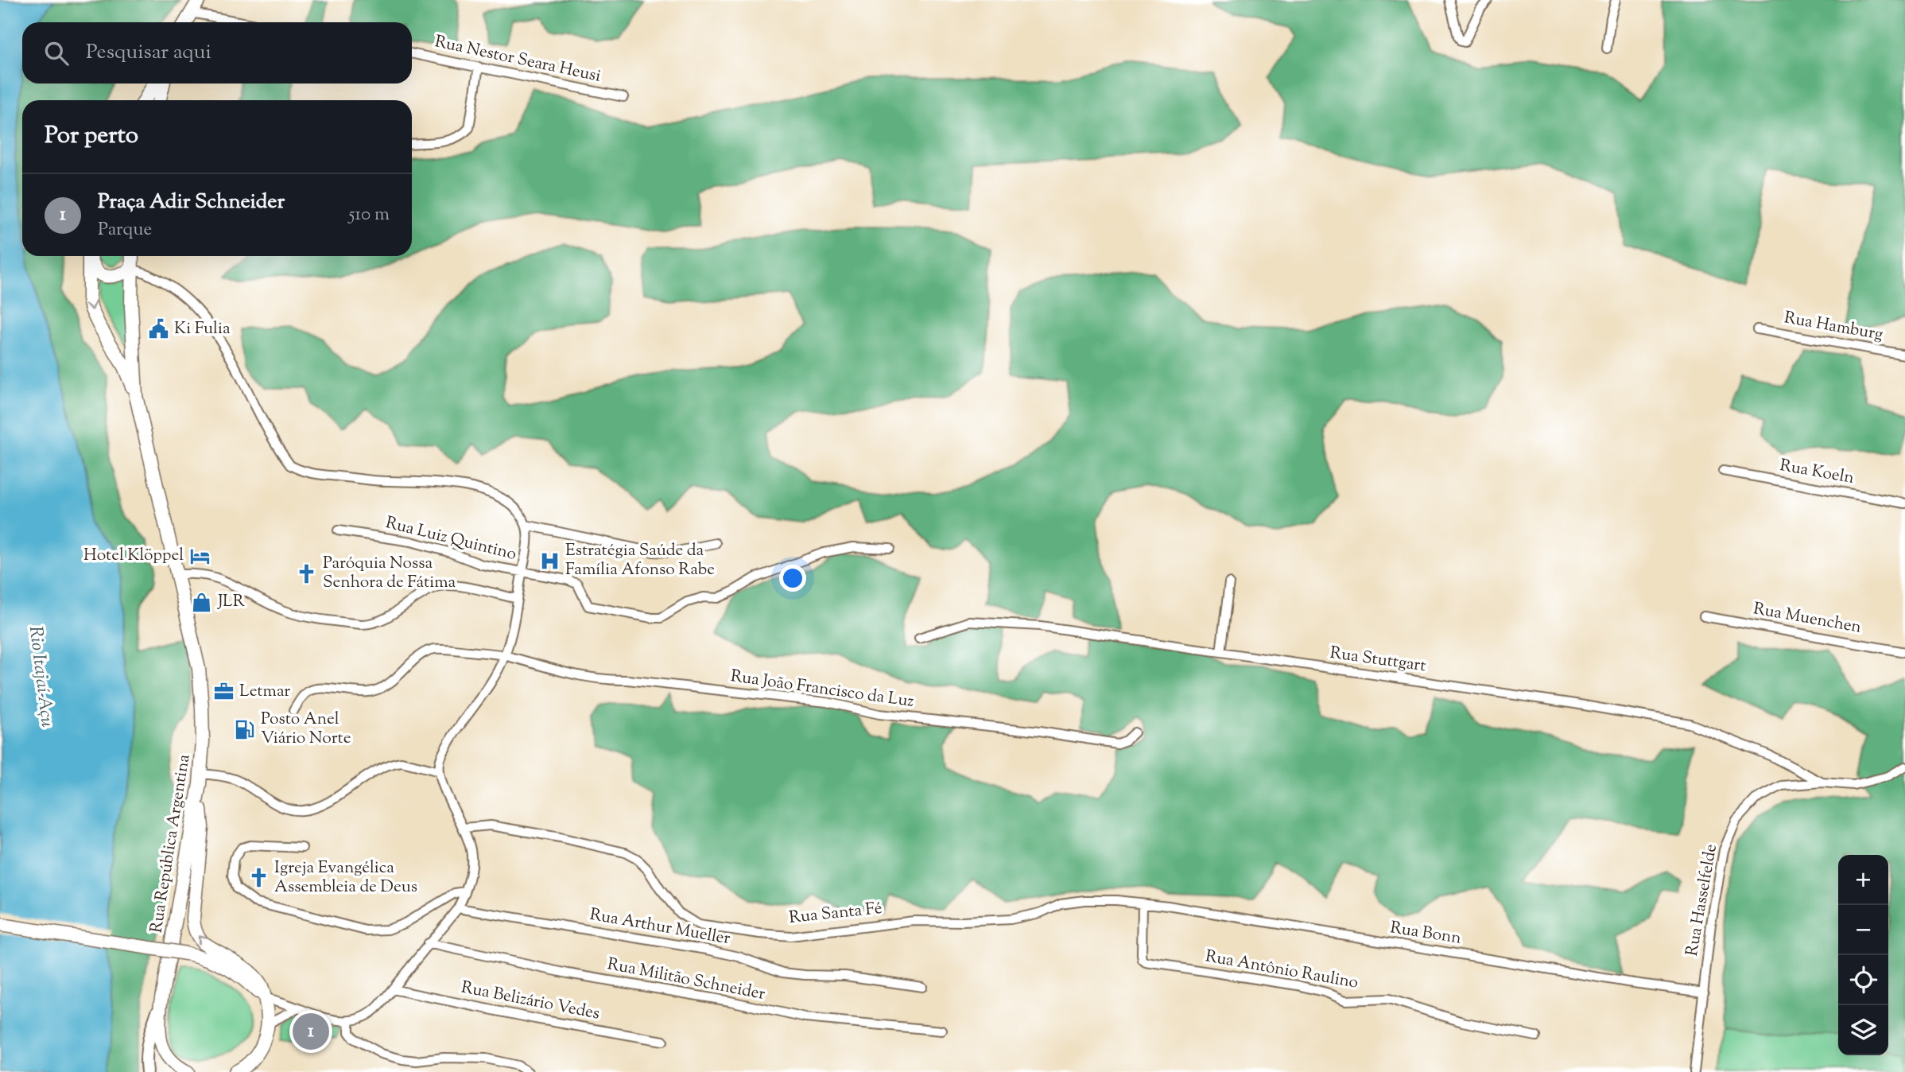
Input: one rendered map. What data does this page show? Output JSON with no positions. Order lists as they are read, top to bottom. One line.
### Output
{"streets":{"main road":["Rua República Argentina"],"street":["Rua Nestor Seara Heusi","Rua Hamburg","Rua Koeln","Rua Luiz Quintino","Rua Muenchen","Rua Stuttgart","Rua João Francisco da Luz","Rua Hasselfelde","Rua Santa Fé","Rua Arthur Mueller","Rua Bonn","Rua Antônio Raulino","Rua Militão Schneider","Rua Belizário Vedes"]},"crossings":[["Rua Stuttgart","Rua Hasselfelde"],["Rua Hasselfelde","Rua Bonn"],["Rua Santa Fé","Rua Bonn"],["Rua Santa Fé","Rua Antônio Raulino"],["Rua Bonn","Rua Antônio Raulino"]],"water":["Rio Itajaí-Açu"],"places":{"public building":["Ki Fulia"],"hotel":["Hotel Klöppel"],"hospital":["Estratégia Saúde da Família Afonso Rabe"],"church":["Paróquia Nossa Senhora de Fátima","Igreja Evangélica Assembleia de Deus"],"shop":["JLR"],"office":["Letmar"],"fuel station":["Posto Anel Viário Norte"]},"page":{"search":"Pesquisar aqui","heading":"Por perto","list":[{"mark":"1","name":"Praça Adir Schneider","note":"Parque","value":"510 m"}],"map_buttons":["+","−"],"pins":"1"}}
